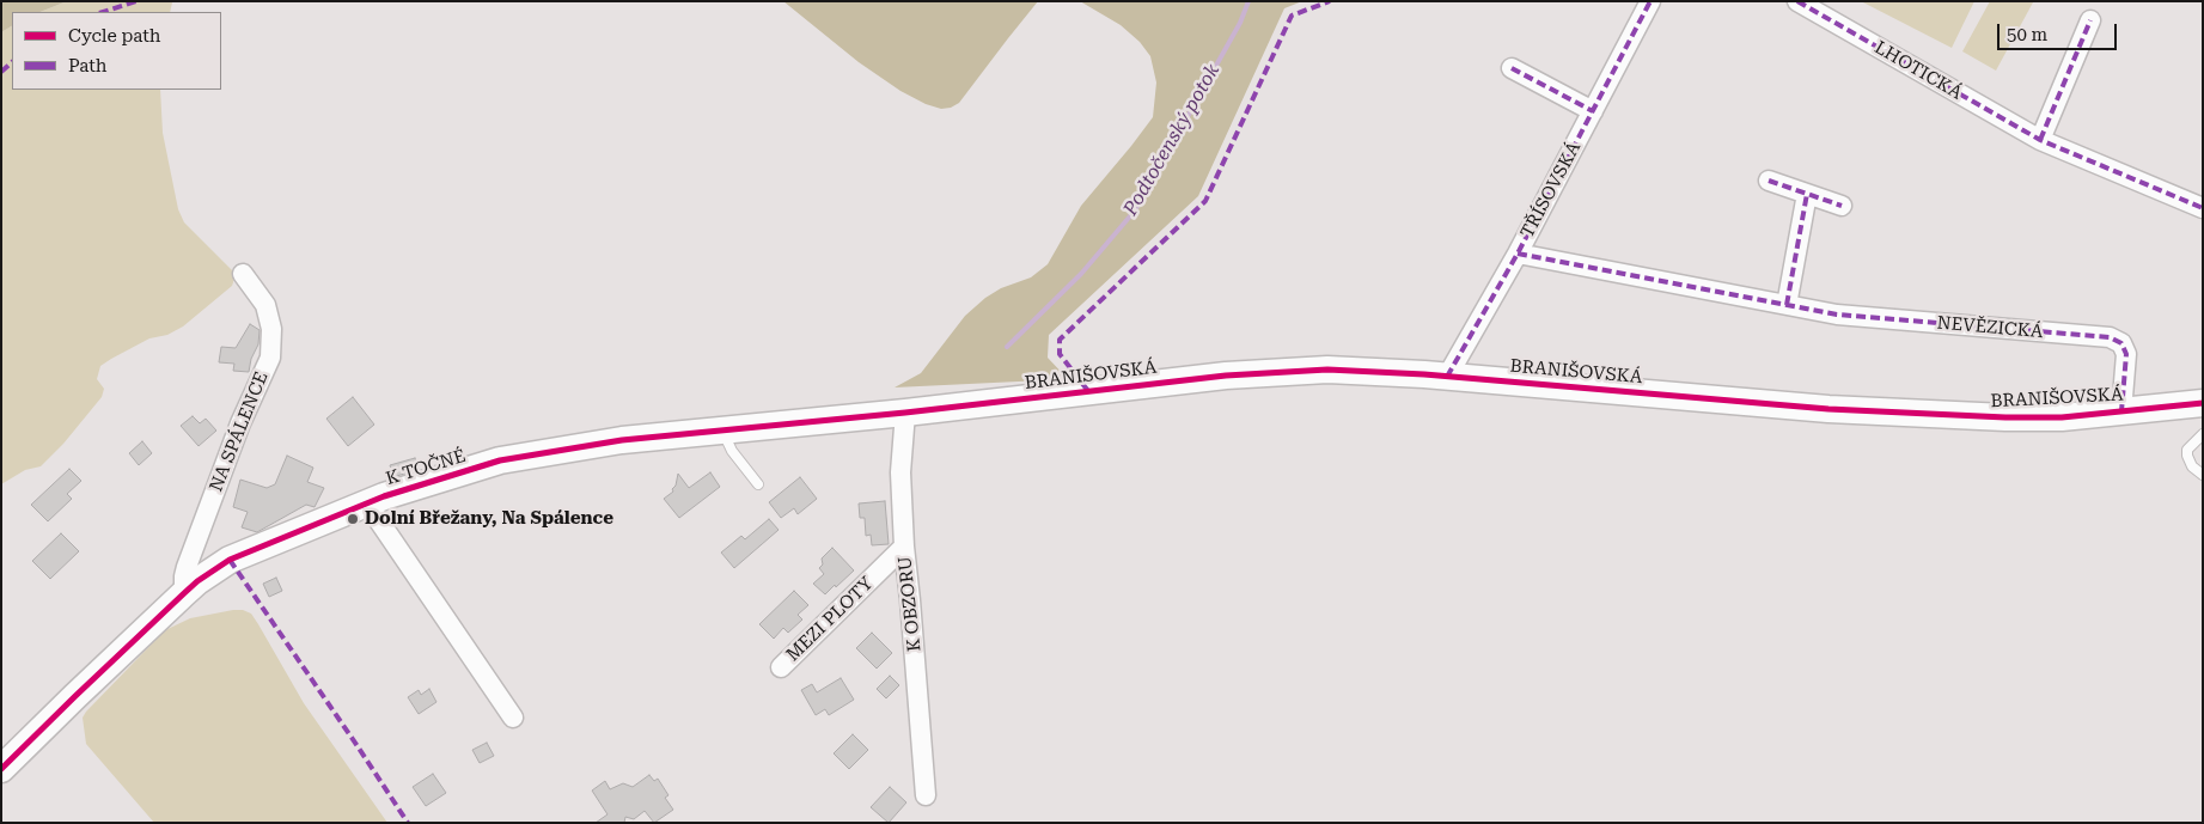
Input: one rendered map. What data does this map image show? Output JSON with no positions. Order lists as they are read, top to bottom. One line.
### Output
{"streets":{"street":["LHOTICKÁ","TŘÍSOVSKÁ","NEVĚZICKÁ","BRANIŠOVSKÁ","NA SPÁLENCE","K TOČNÉ","K OBZORU","MEZI PLOTY"]},"crossings":[["TŘÍSOVSKÁ","NEVĚZICKÁ"],["TŘÍSOVSKÁ","BRANIŠOVSKÁ"],["NEVĚZICKÁ","BRANIŠOVSKÁ"],["BRANIŠOVSKÁ","K TOČNÉ"],["NA SPÁLENCE","K TOČNÉ"],["K TOČNÉ","K OBZORU"],["K OBZORU","MEZI PLOTY"]],"water":["Podtočenský potok"],"places":["Dolní Břežany, Na Spálence"],"legend":["Cycle path","Path"],"scale_bar":"50 m"}
